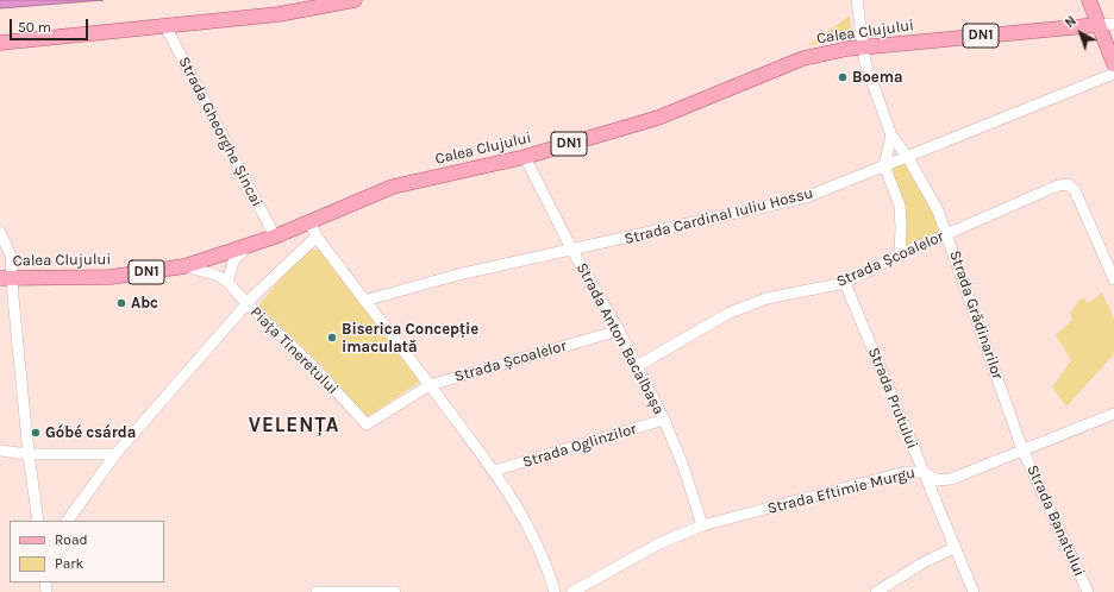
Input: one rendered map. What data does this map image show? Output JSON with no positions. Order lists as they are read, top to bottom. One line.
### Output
{"streets":{"main road":["Calea Clujului","DN1"],"street":["Strada Gheorghe Șincai","Strada Cardinal Iuliu Hossu","Strada Școalelor","Strada Grădinarilor","Strada Anton Bacalbașa","Piața Tineretului","Strada Prutului","Strada Oglinzilor","Strada Eftimie Murgu","Strada Banatului"]},"crossings":[["Calea Clujului","Strada Gheorghe Șincai"],["Calea Clujului","Strada Grădinarilor"],["Calea Clujului","Strada Anton Bacalbașa"],["Calea Clujului","Piața Tineretului"],["Strada Cardinal Iuliu Hossu","Strada Grădinarilor"],["Strada Cardinal Iuliu Hossu","Strada Anton Bacalbașa"],["Strada Școalelor","Strada Grădinarilor"],["Strada Școalelor","Strada Anton Bacalbașa"],["Strada Școalelor","Piața Tineretului"],["Strada Școalelor","Strada Prutului"],["Strada Grădinarilor","Strada Eftimie Murgu"],["Strada Grădinarilor","Strada Banatului"],["Strada Anton Bacalbașa","Strada Oglinzilor"],["Strada Anton Bacalbașa","Strada Eftimie Murgu"],["Strada Prutului","Strada Eftimie Murgu"],["Strada Eftimie Murgu","Strada Banatului"]],"districts":["VELENȚA"],"places":["Boema","Abc","Biserica Concepție imaculată","Góbé csárda"],"legend":["Road","Park"],"scale_bar":"50 m","north":"top left"}
